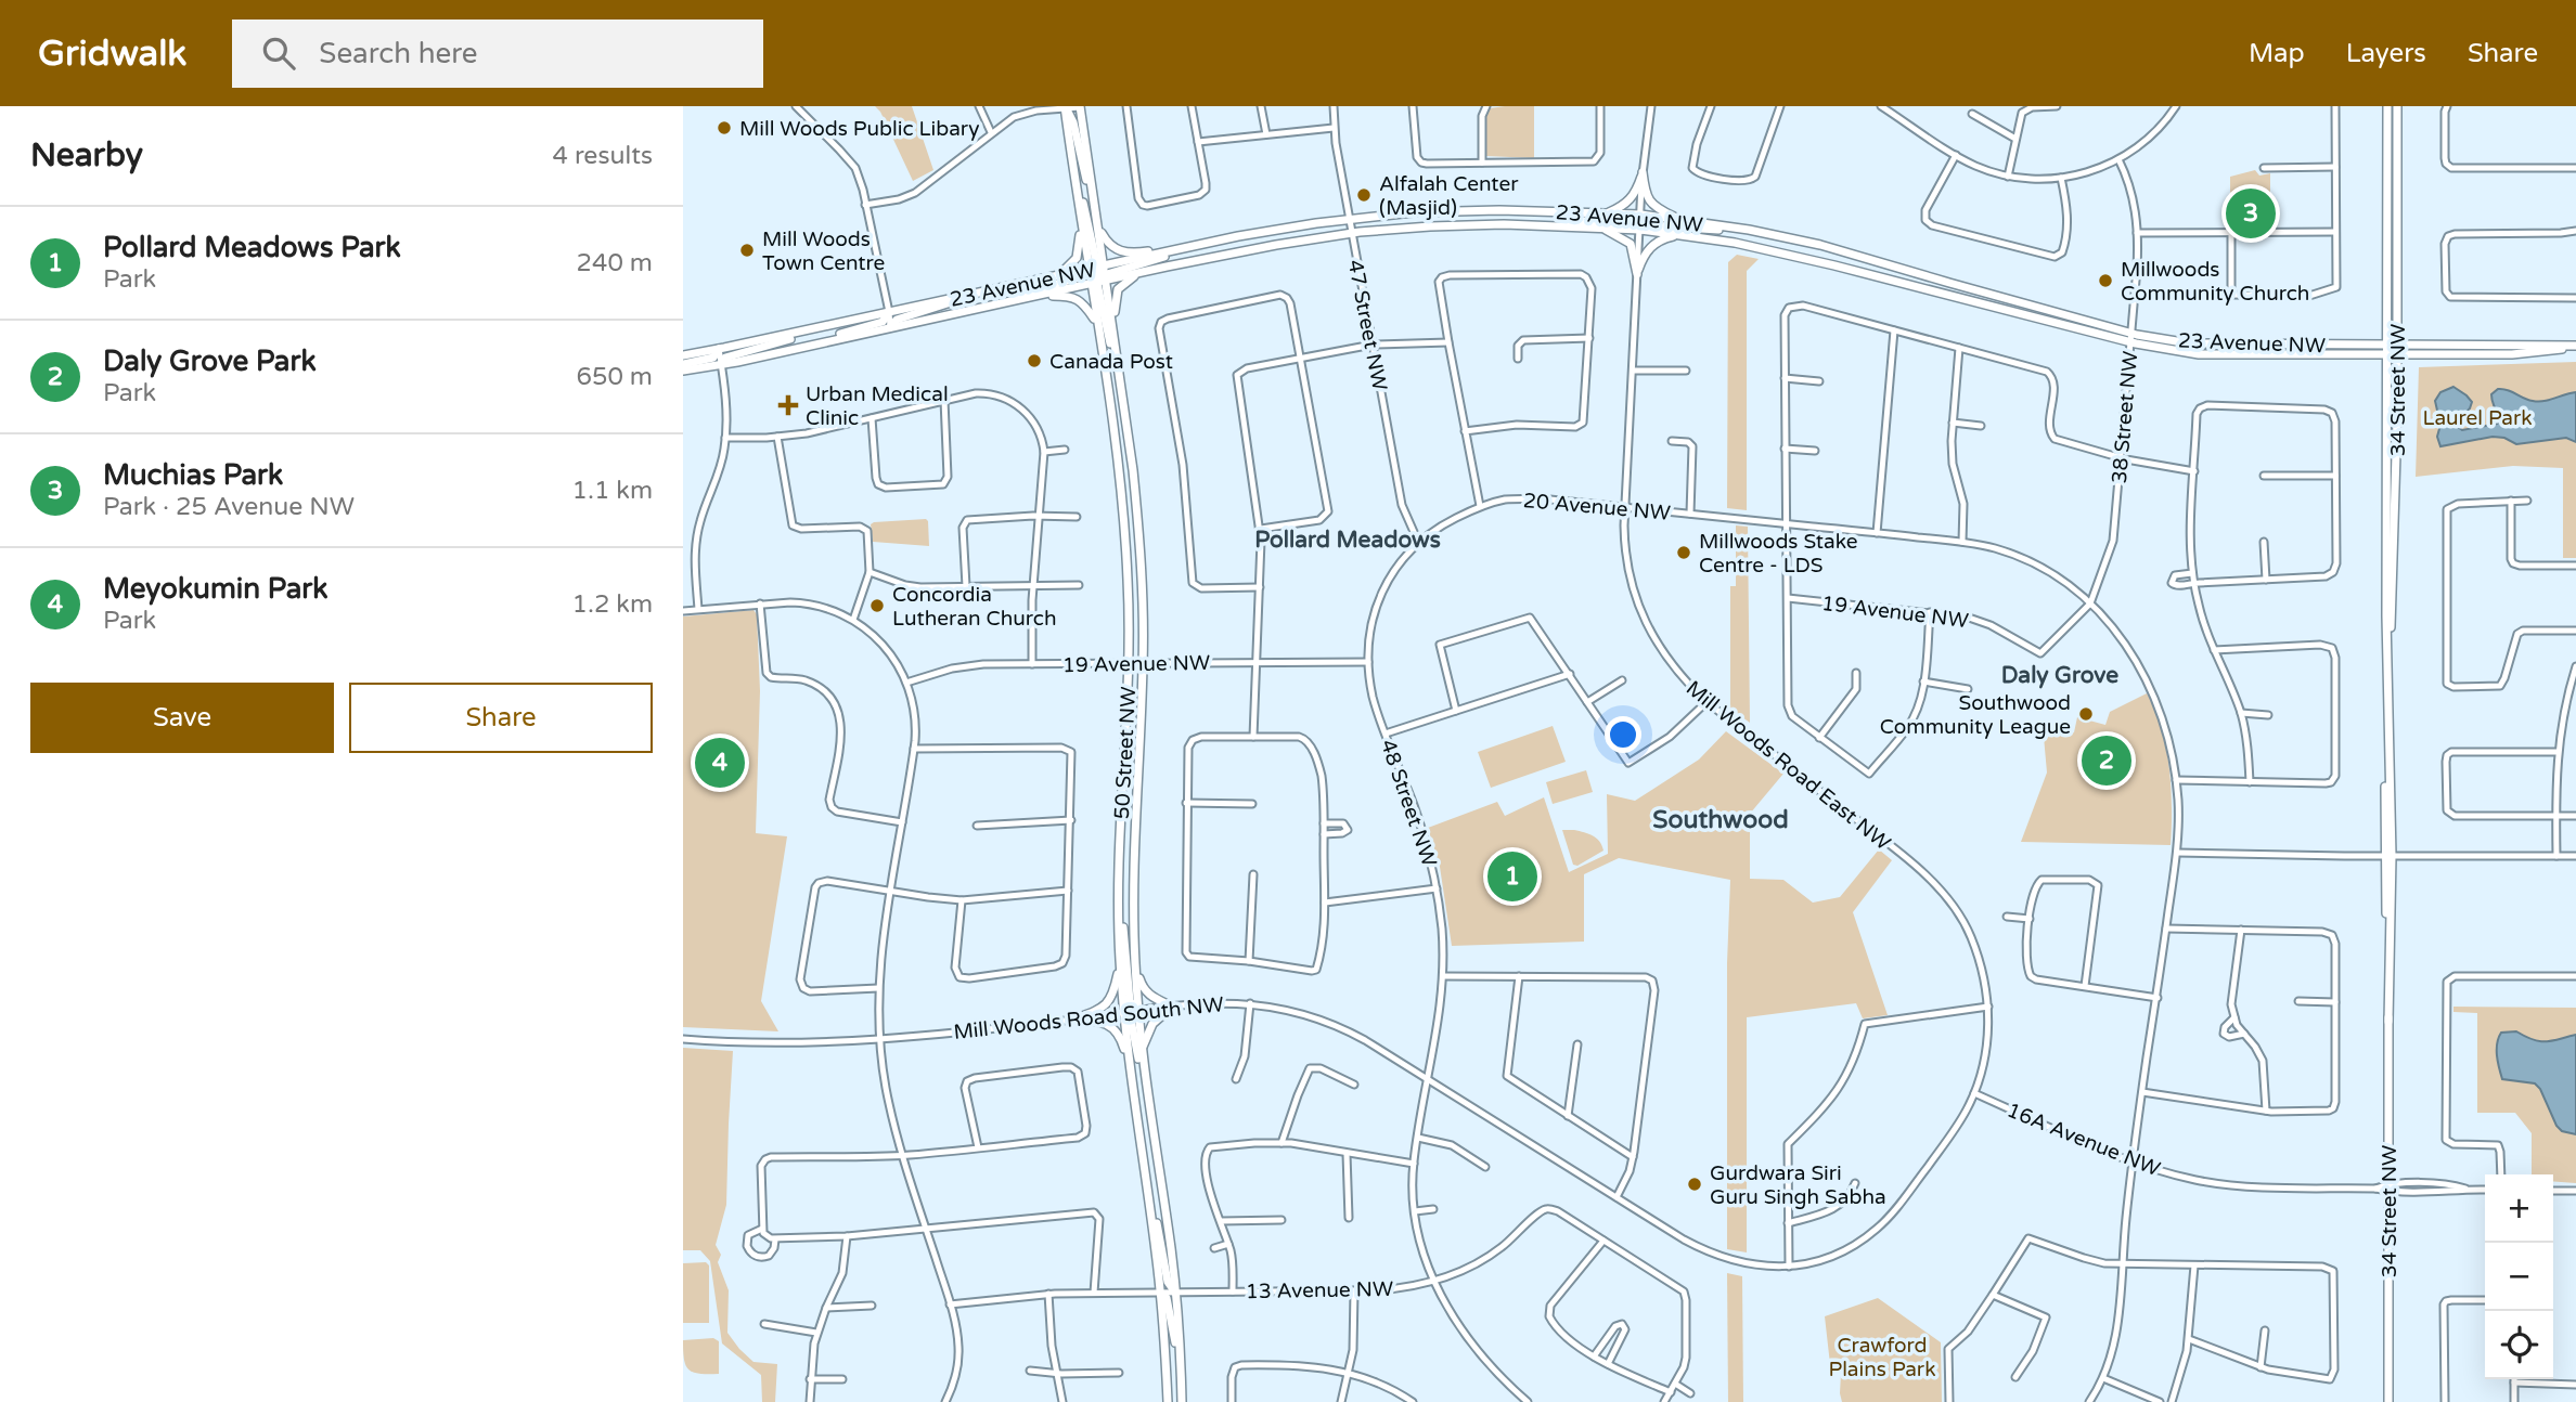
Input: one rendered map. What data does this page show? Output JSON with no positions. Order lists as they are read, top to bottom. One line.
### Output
{"streets":{"main road":["23 Avenue NW","34 Street NW","50 Street NW"],"street":["47 Street NW","38 Street NW","20 Avenue NW","19 Avenue NW","Mill Woods Road East NW","48 Street NW","Mill Woods Road South NW","16A Avenue NW","13 Avenue NW"]},"crossings":[["23 Avenue NW","47 Street NW"],["23 Avenue NW","34 Street NW"],["23 Avenue NW","38 Street NW"],["23 Avenue NW","50 Street NW"],["23 Avenue NW","Mill Woods Road East NW"],["47 Street NW","20 Avenue NW"],["34 Street NW","16A Avenue NW"],["38 Street NW","20 Avenue NW"],["38 Street NW","19 Avenue NW"],["20 Avenue NW","Mill Woods Road East NW"],["20 Avenue NW","48 Street NW"],["20 Avenue NW","16A Avenue NW"],["19 Avenue NW","50 Street NW"],["19 Avenue NW","48 Street NW"],["50 Street NW","Mill Woods Road South NW"],["50 Street NW","13 Avenue NW"],["Mill Woods Road East NW","Mill Woods Road South NW"],["Mill Woods Road East NW","16A Avenue NW"],["48 Street NW","Mill Woods Road South NW"],["48 Street NW","13 Avenue NW"]],"districts":["Pollard Meadows","Daly Grove","Southwood"],"parks":["Laurel Park","Crawford Plains Park"],"places":{"other":["Mill Woods Public Libary","Alfalah Center (Masjid)","Mill Woods Town Centre","Millwoods Community Church","Canada Post","Millwoods Stake Centre - LDS","Concordia Lutheran Church","Southwood Community League","Gurdwara Siri Guru Singh Sabha"],"health":["Urban Medical Clinic"]},"page":{"header":"Gridwalk","search":"Search here","nav":["Map","Layers","Share"],"heading":["Nearby","4 results"],"pins":["3","2","4","1"],"list":[{"mark":"1","name":"Pollard Meadows Park","note":"Park","value":"240 m"},{"mark":"2","name":"Daly Grove Park","note":"Park","value":"650 m"},{"mark":"3","name":"Muchias Park","note":"Park · 25 Avenue NW","value":"1.1 km"},{"mark":"4","name":"Meyokumin Park","note":"Park","value":"1.2 km"}],"buttons":["Save","Share"],"map_buttons":["+","−"]}}
